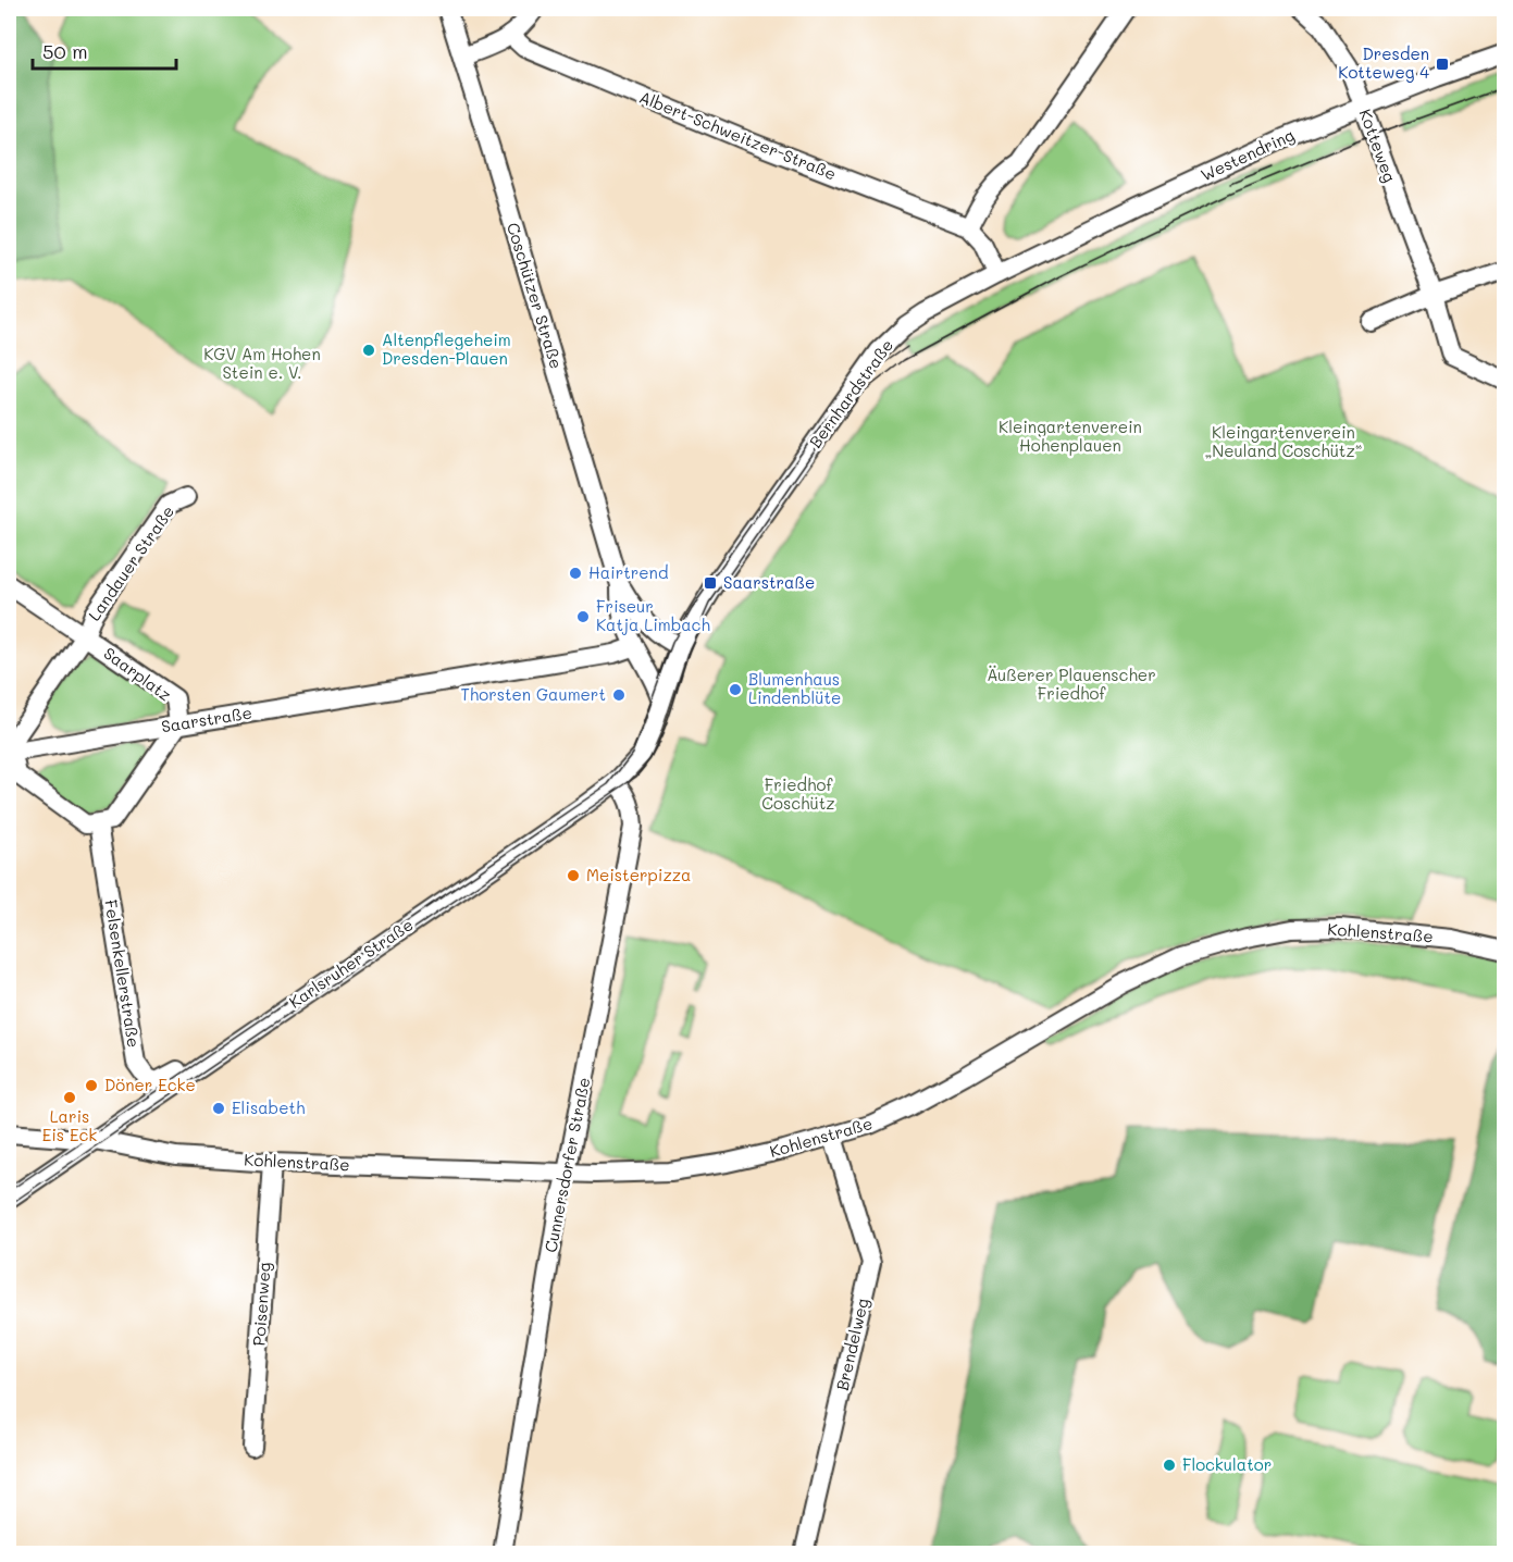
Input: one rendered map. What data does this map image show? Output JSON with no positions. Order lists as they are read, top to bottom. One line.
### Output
{"streets":{"street":["Albert-Schweitzer-Straße","Kotteweg","Westendring","Coschützer Straße","Bernhardstraße","Landauer Straße","Saarplatz","Saarstraße","Kohlenstraße","Karlsruher Straße","Felsenkellerstraße","Cunnersdorfer Straße","Poisenweg","Brendelweg"]},"crossings":[["Kotteweg","Westendring"],["Westendring","Bernhardstraße"],["Coschützer Straße","Bernhardstraße"],["Coschützer Straße","Saarstraße"],["Coschützer Straße","Karlsruher Straße"],["Bernhardstraße","Karlsruher Straße"],["Landauer Straße","Saarplatz"],["Saarplatz","Saarstraße"],["Kohlenstraße","Karlsruher Straße"],["Kohlenstraße","Cunnersdorfer Straße"],["Kohlenstraße","Poisenweg"],["Kohlenstraße","Brendelweg"],["Karlsruher Straße","Felsenkellerstraße"],["Karlsruher Straße","Cunnersdorfer Straße"]],"parks":["KGV Am Hohen Stein e. V.","Kleingartenverein Hohenplauen","Kleingartenverein „Neuland Coschütz“","Äußerer Plauenscher Friedhof","Friedhof Coschütz"],"places":{"transit":["Dresden Kotteweg 4","Saarstraße"],"other":["Altenpflegeheim Dresden-Plauen","Hairtrend","Friseur Katja Limbach","Blumenhaus Lindenblüte","Thorsten Gaumert","Meisterpizza","Döner Ecke","Laris Eis Eck","Elisabeth","Flockulator"]},"scale_bar":"50 m"}
